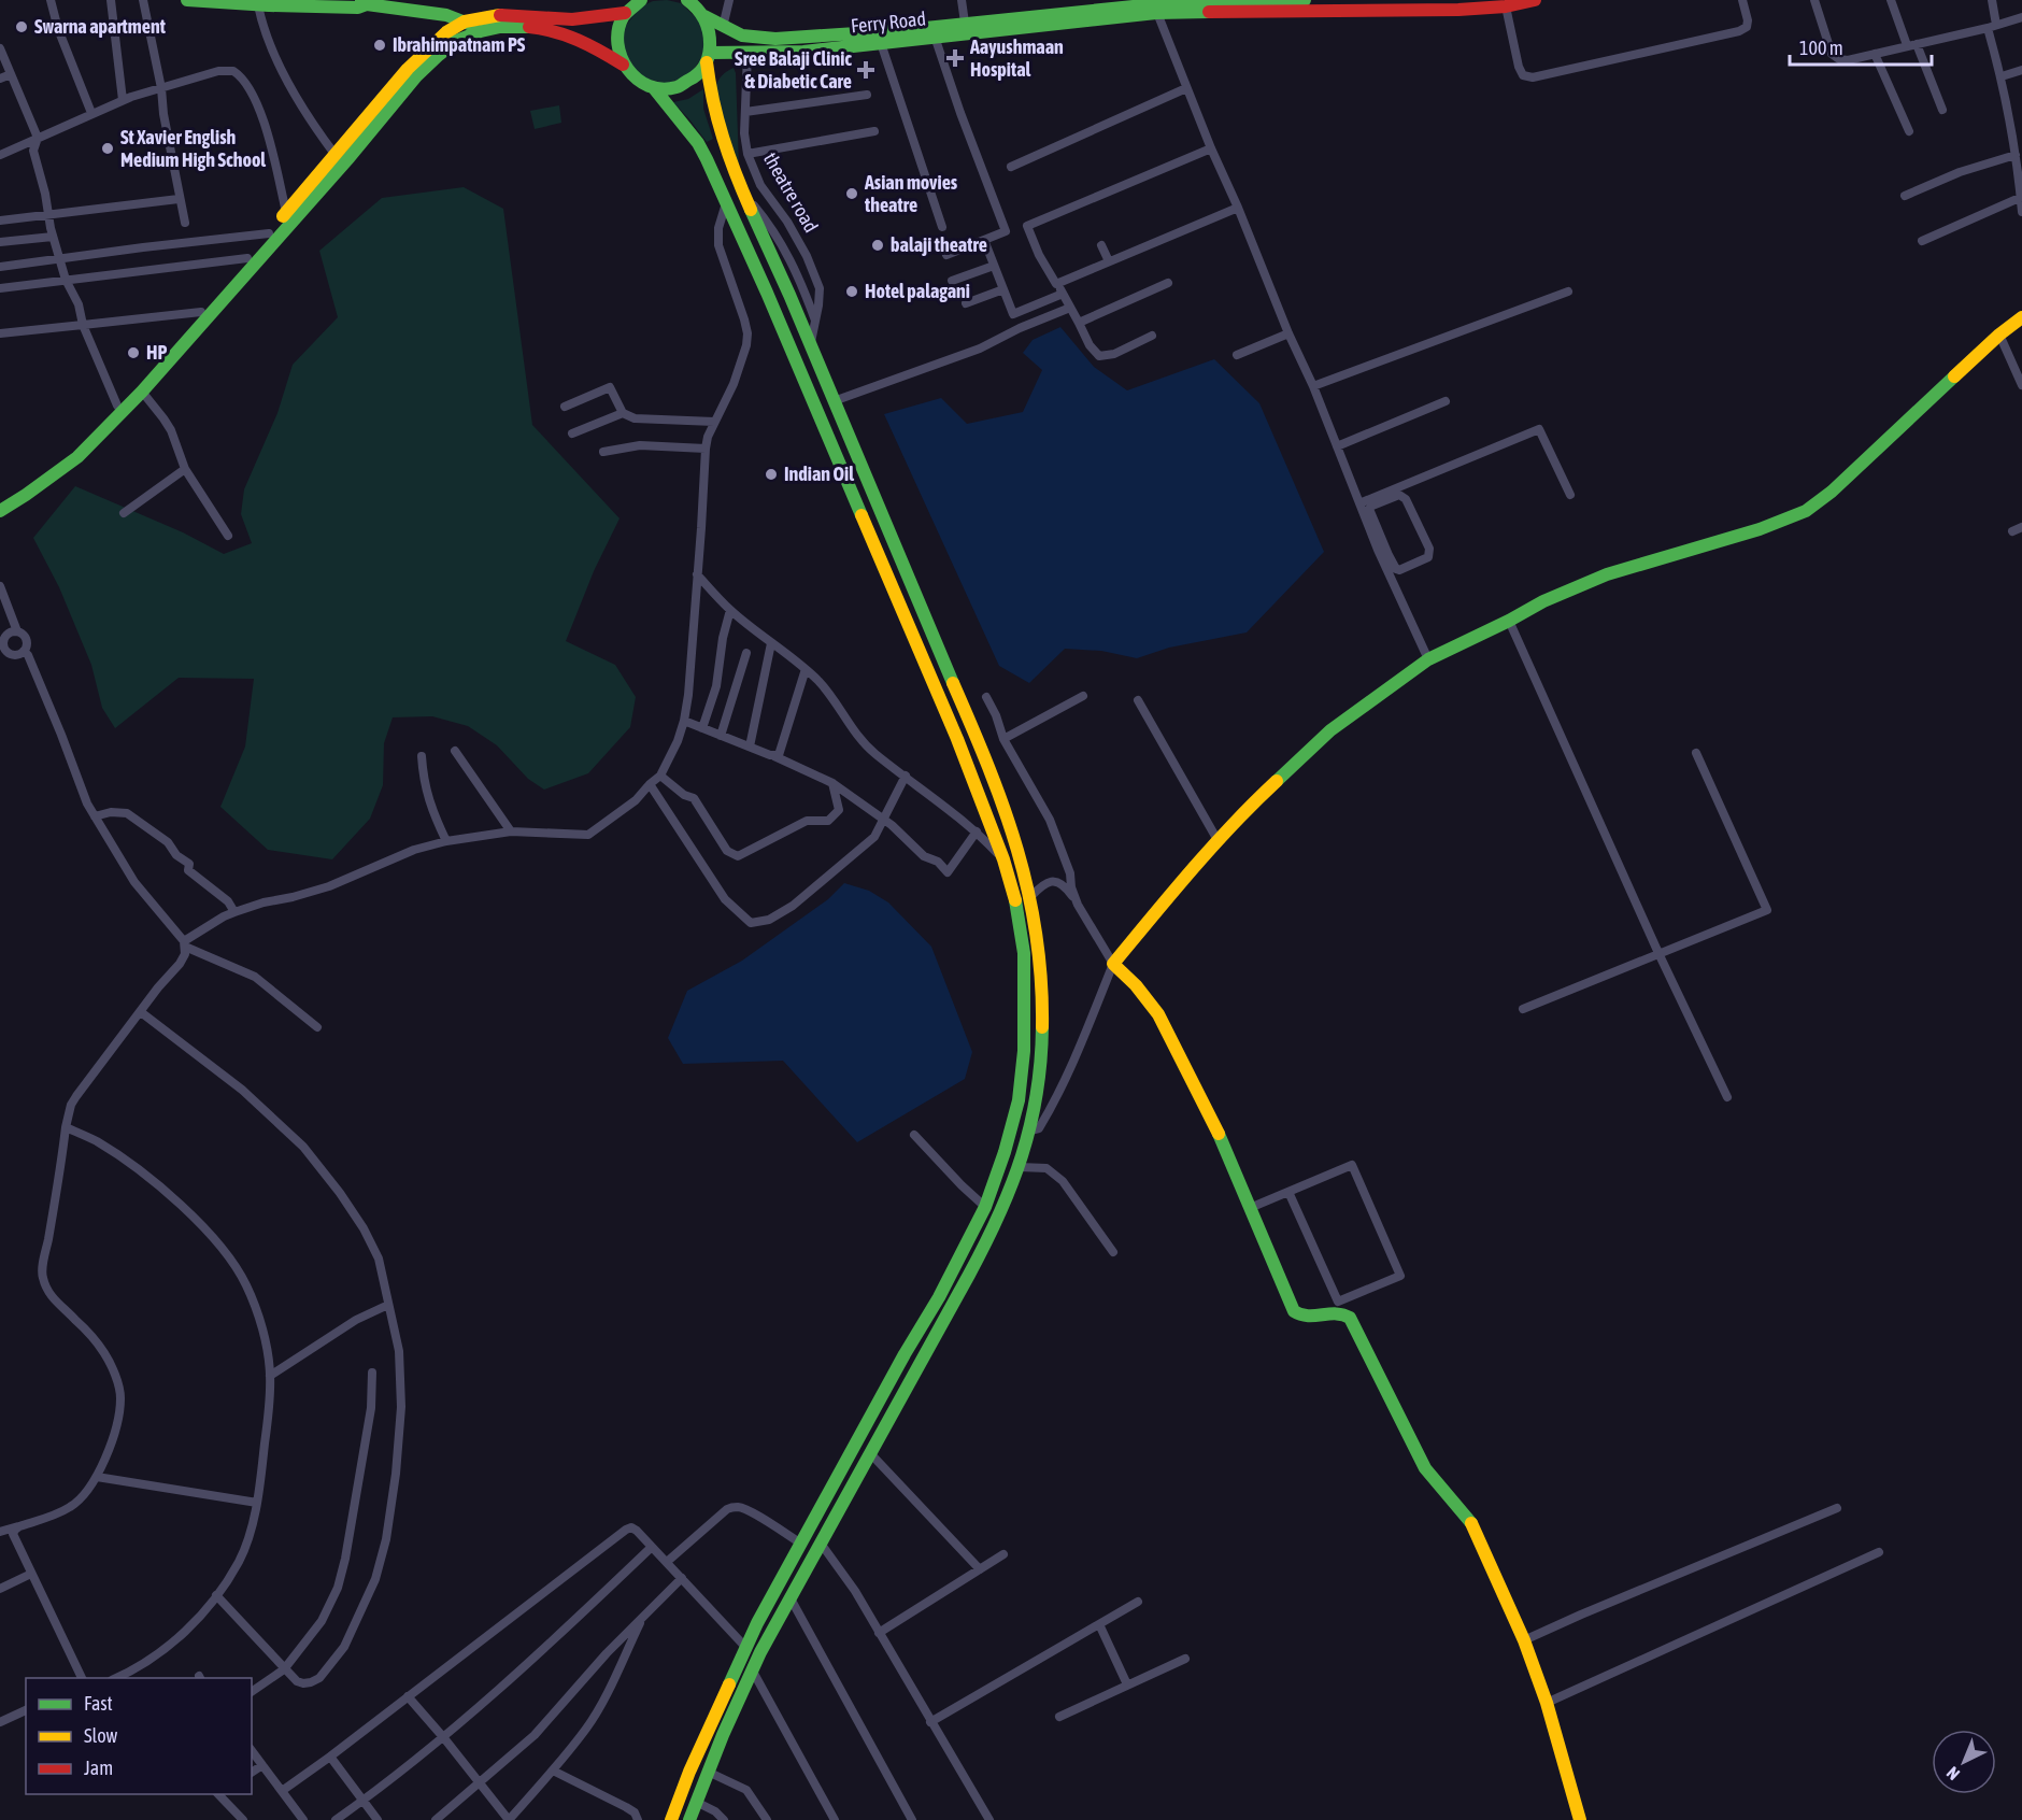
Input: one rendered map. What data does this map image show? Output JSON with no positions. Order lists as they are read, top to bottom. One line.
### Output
{"streets":{"main road":["Ferry Road"],"street":["theatre road"]},"crossings":[["Ferry Road","theatre road"]],"places":{"other":["Swarna apartment","Ibrahimpatnam PS","St Xavier English Medium High School","Asian movies theatre","balaji theatre","Hotel palagani","HP","Indian Oil"],"health":["Aayushmaan Hospital","Sree Balaji Clinic & Diabetic Care"]},"legend":["Fast","Slow","Jam"],"scale_bar":"100 m","north":"bottom left"}
